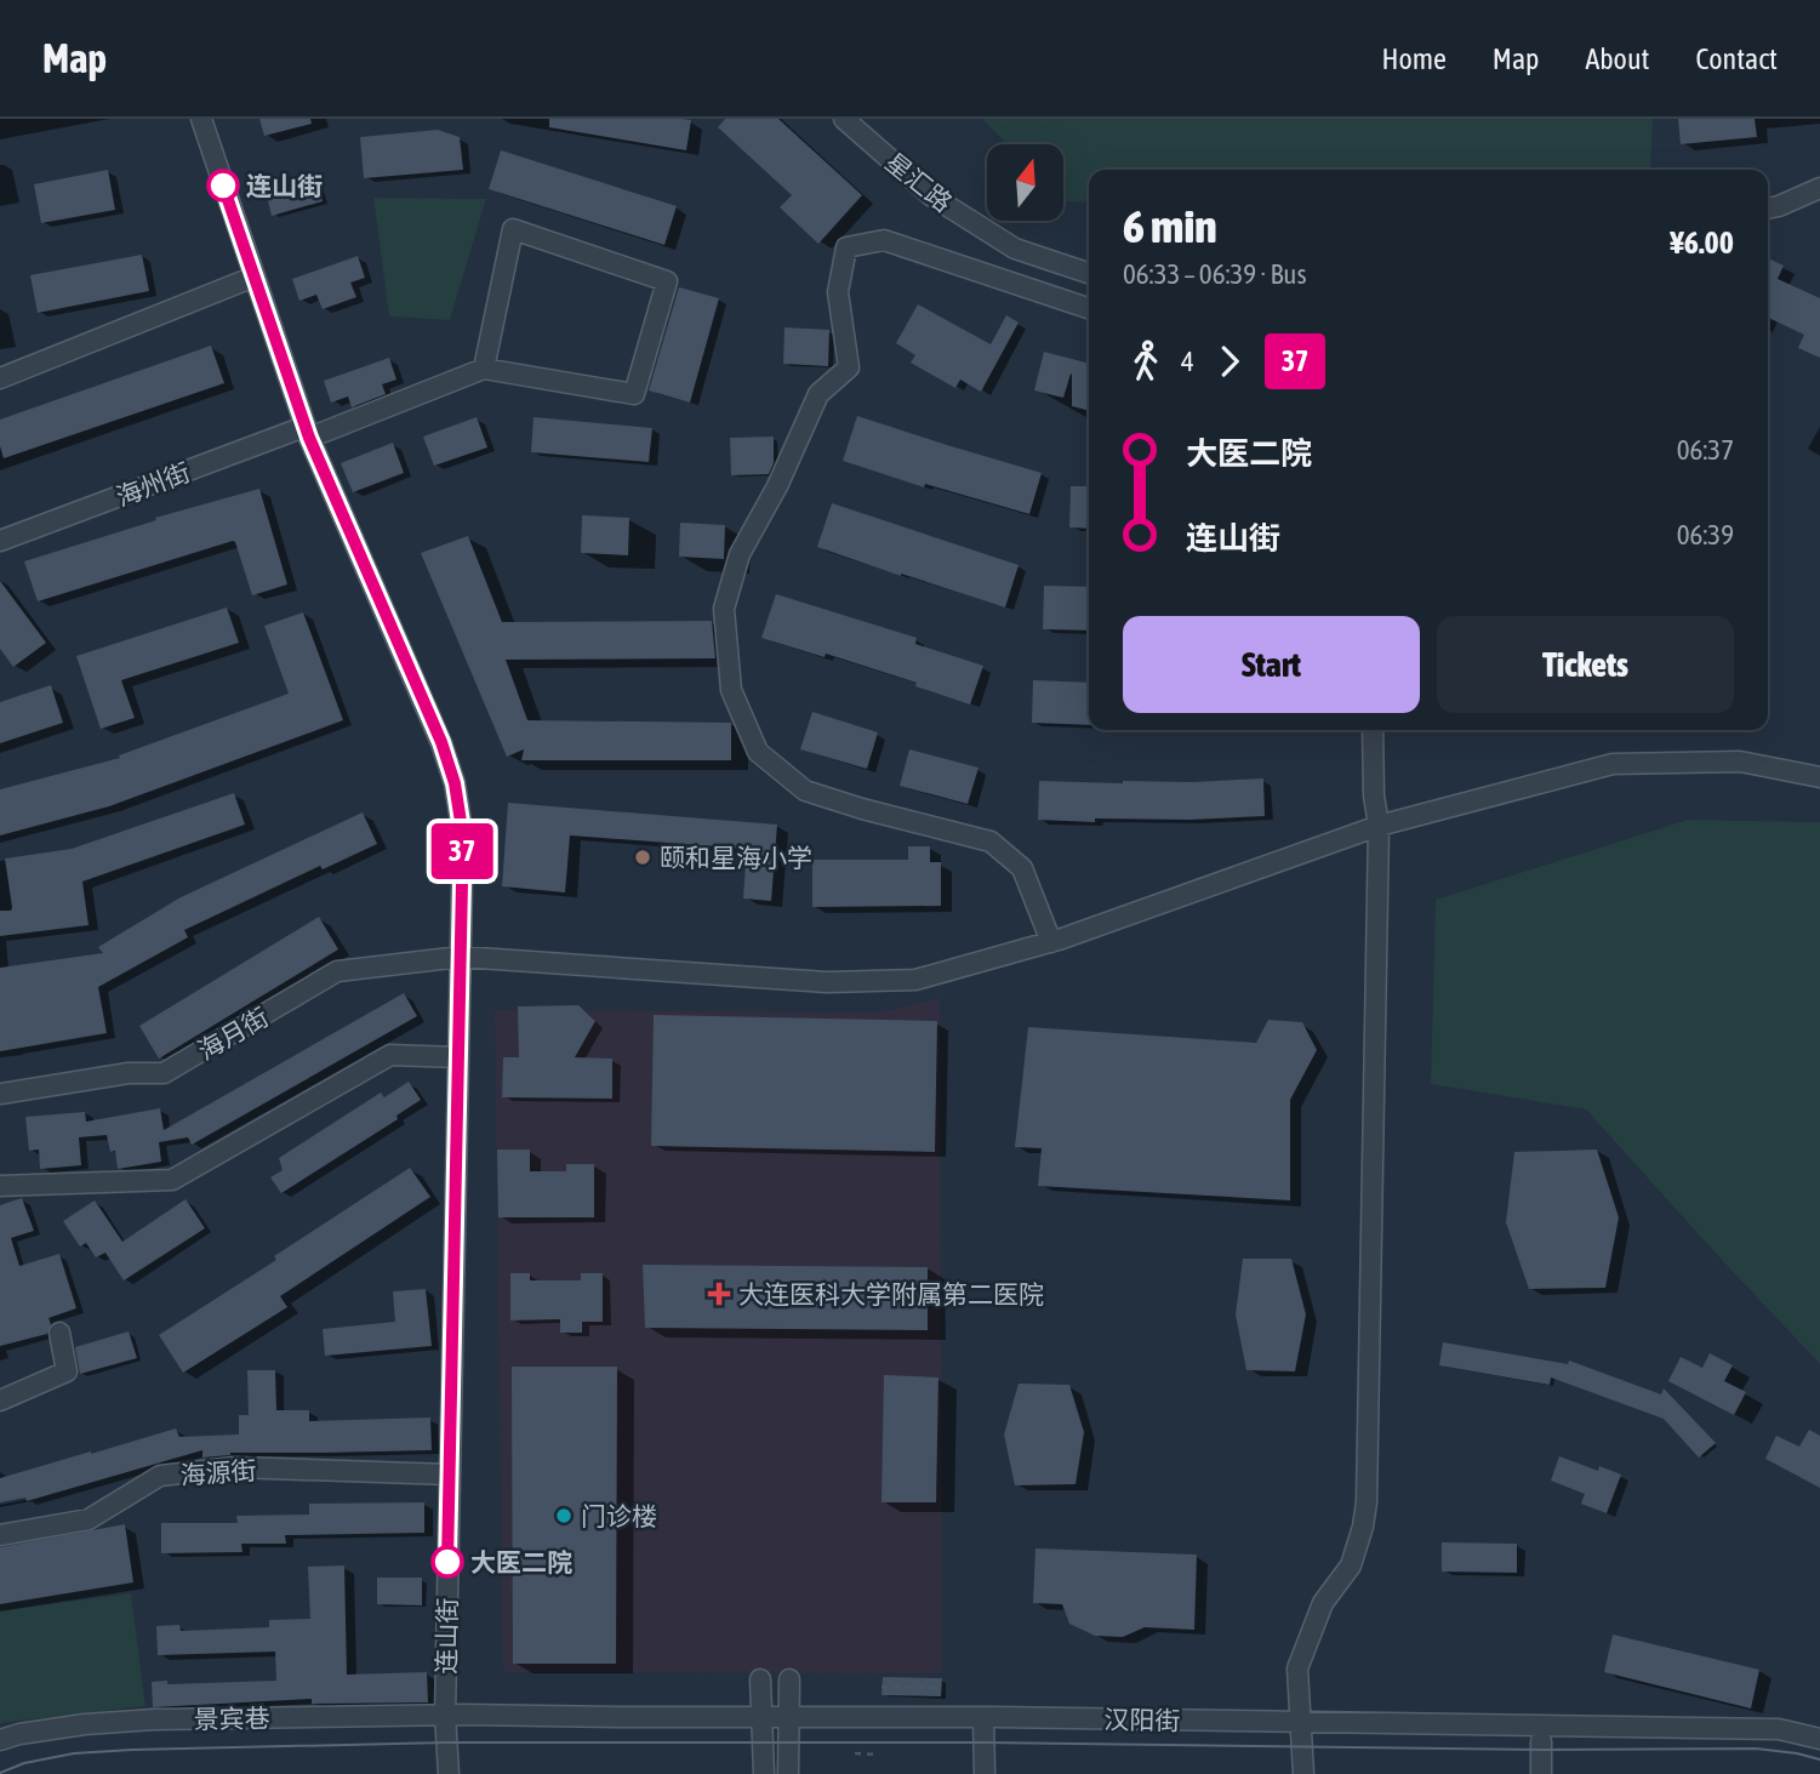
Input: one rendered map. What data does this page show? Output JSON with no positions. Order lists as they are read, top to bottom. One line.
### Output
{"streets":{"street":["星汇路","海州街","海月街","海源街","连山街","景宾巷","汉阳街"]},"crossings":[["海州街","连山街"],["海月街","连山街"],["海源街","连山街"],["连山街","景宾巷"],["连山街","汉阳街"],["景宾巷","汉阳街"]],"places":{"other":["连山街","颐和星海小学","门诊楼","大医二院"],"health":["大连医科大学附属第二医院"]},"lines":["bus line 37"],"north":"top","page":{"header":"Map","nav":["Home","Map","About","Contact"],"on_map":"37","heading":["6 min","06:33 – 06:39 · Bus","¥6.00"],"legs":["4","37"],"list":[{"name":"大医二院","value":"06:37"},{"name":"连山街","value":"06:39"}],"buttons":["Start","Tickets"]}}
